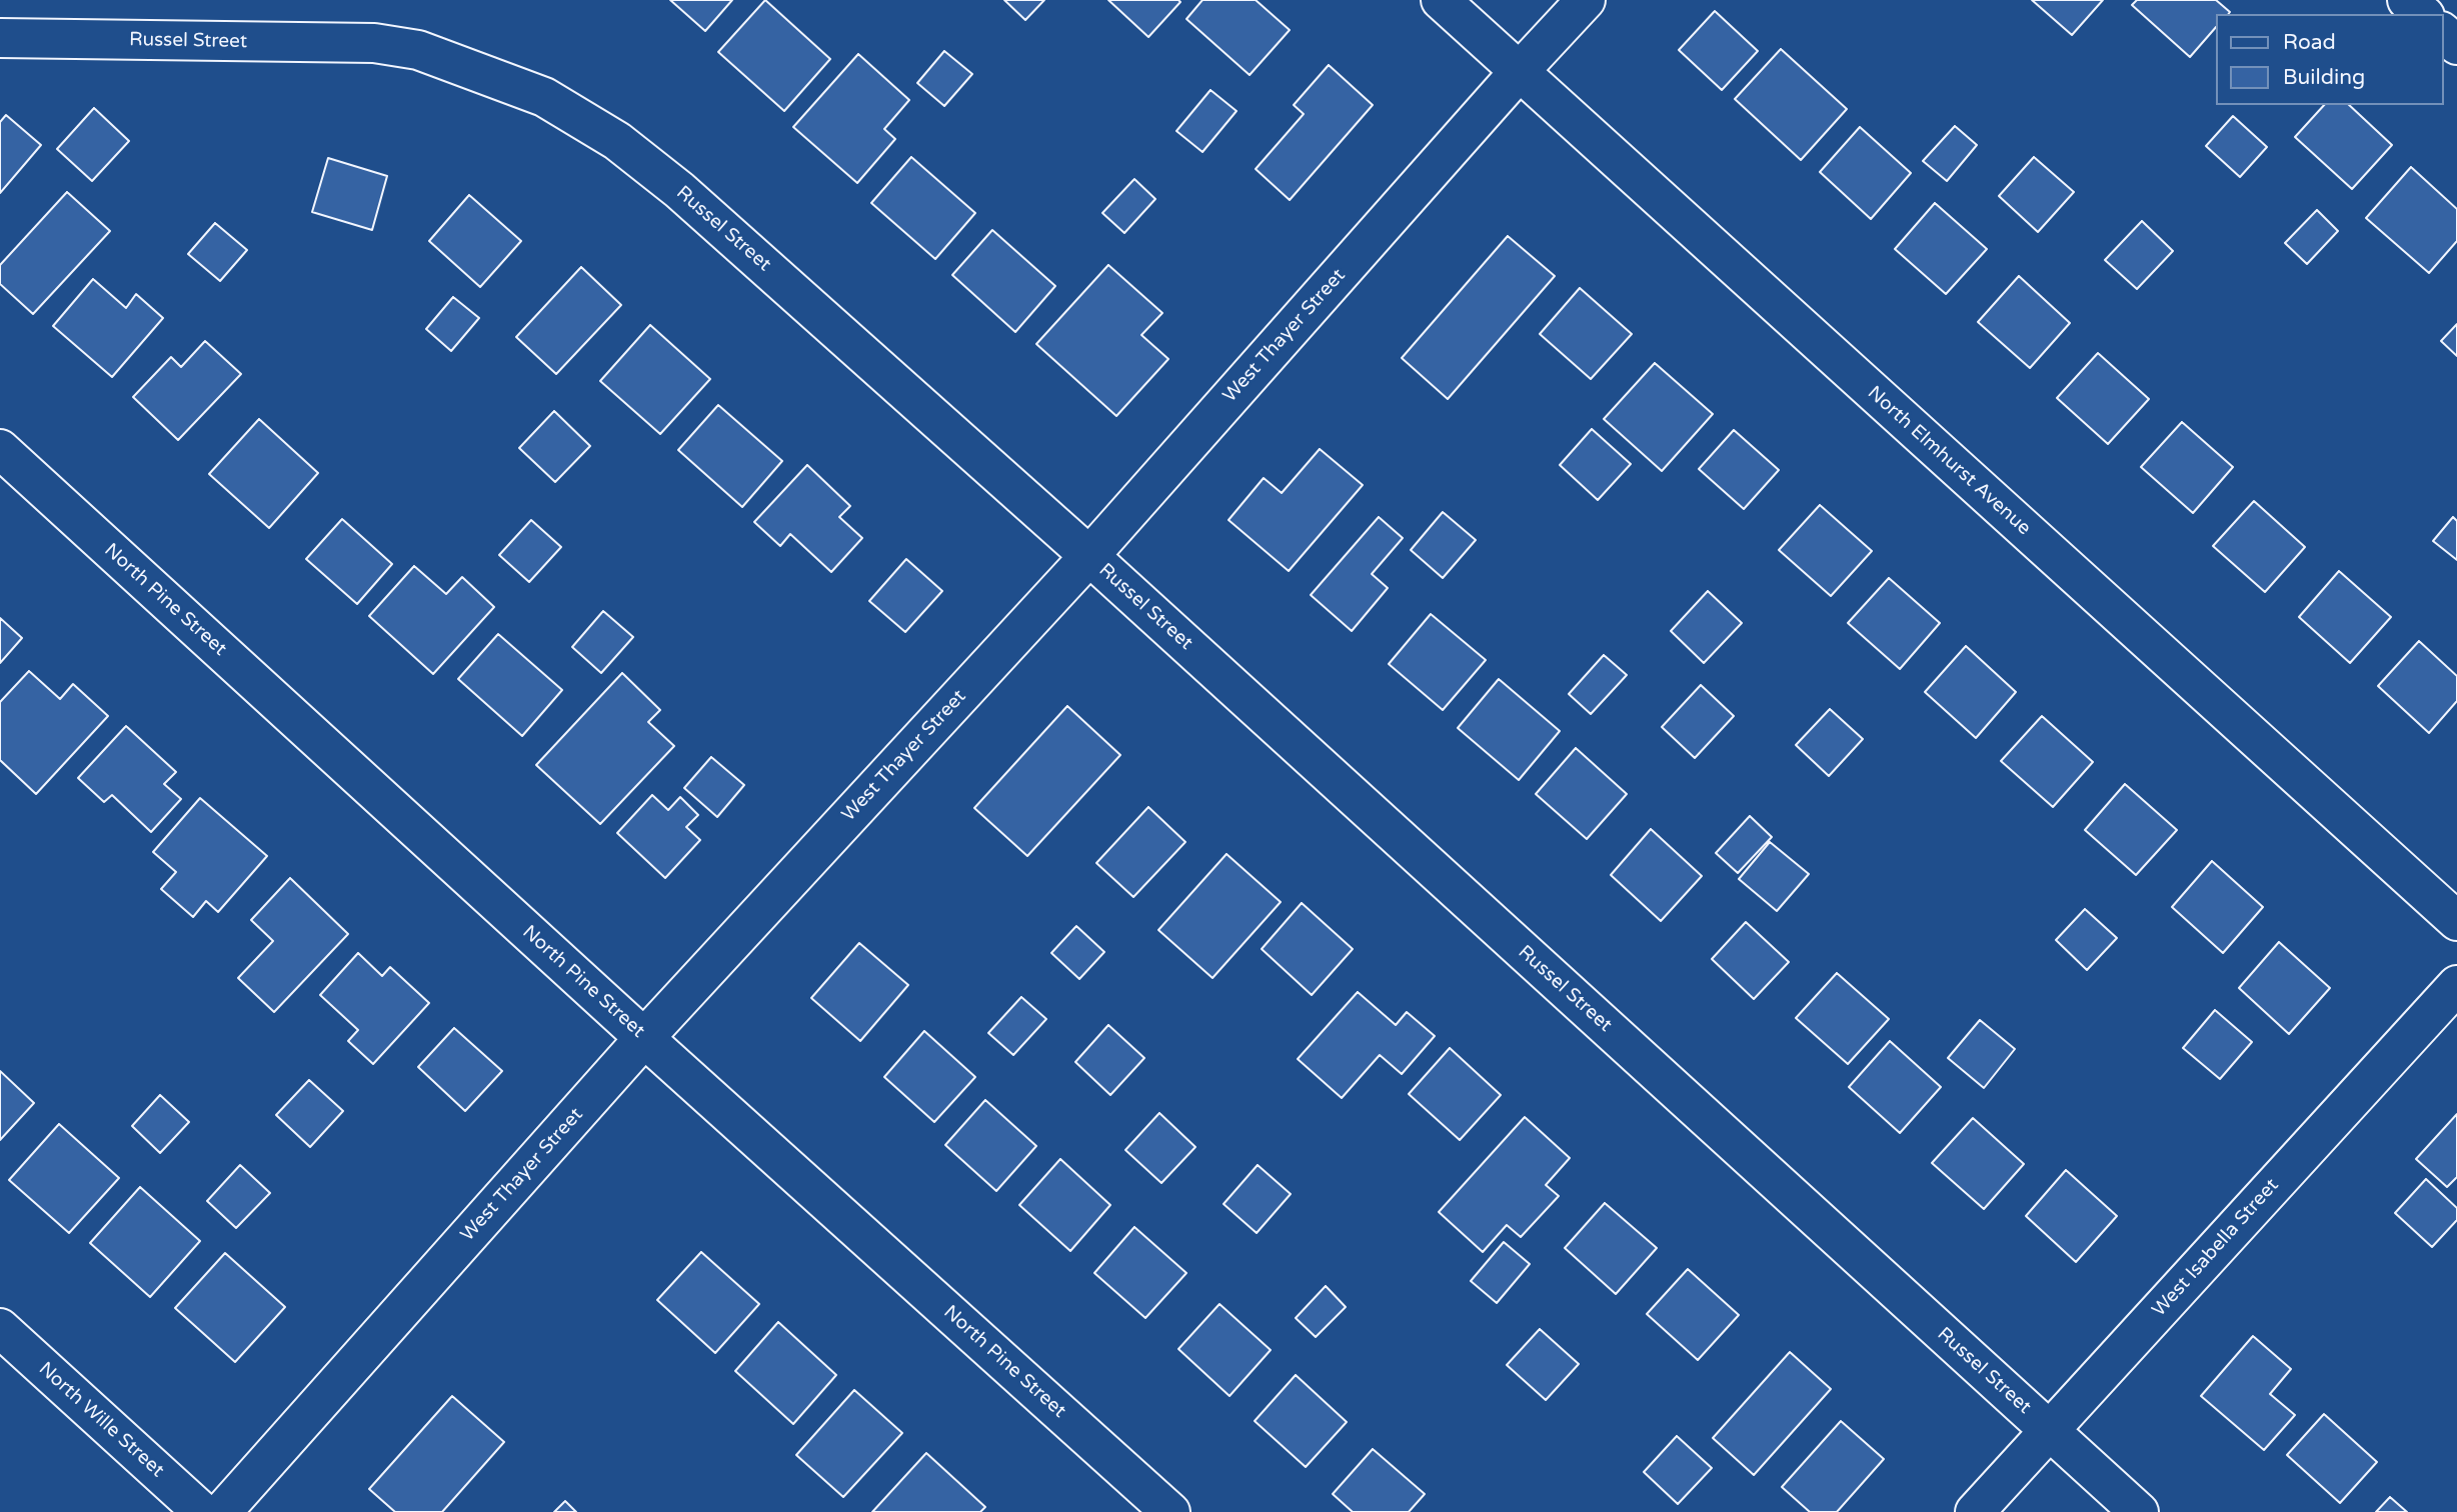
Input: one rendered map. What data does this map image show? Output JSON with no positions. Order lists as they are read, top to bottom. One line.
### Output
{"streets":{"street":["Russel Street","West Thayer Street","North Elmhurst Avenue","North Pine Street","West Isabella Street","North Wille Street"]},"crossings":[["Russel Street","West Thayer Street"],["Russel Street","West Isabella Street"],["West Thayer Street","North Elmhurst Avenue"],["West Thayer Street","North Pine Street"]],"legend":["Road","Building"]}
